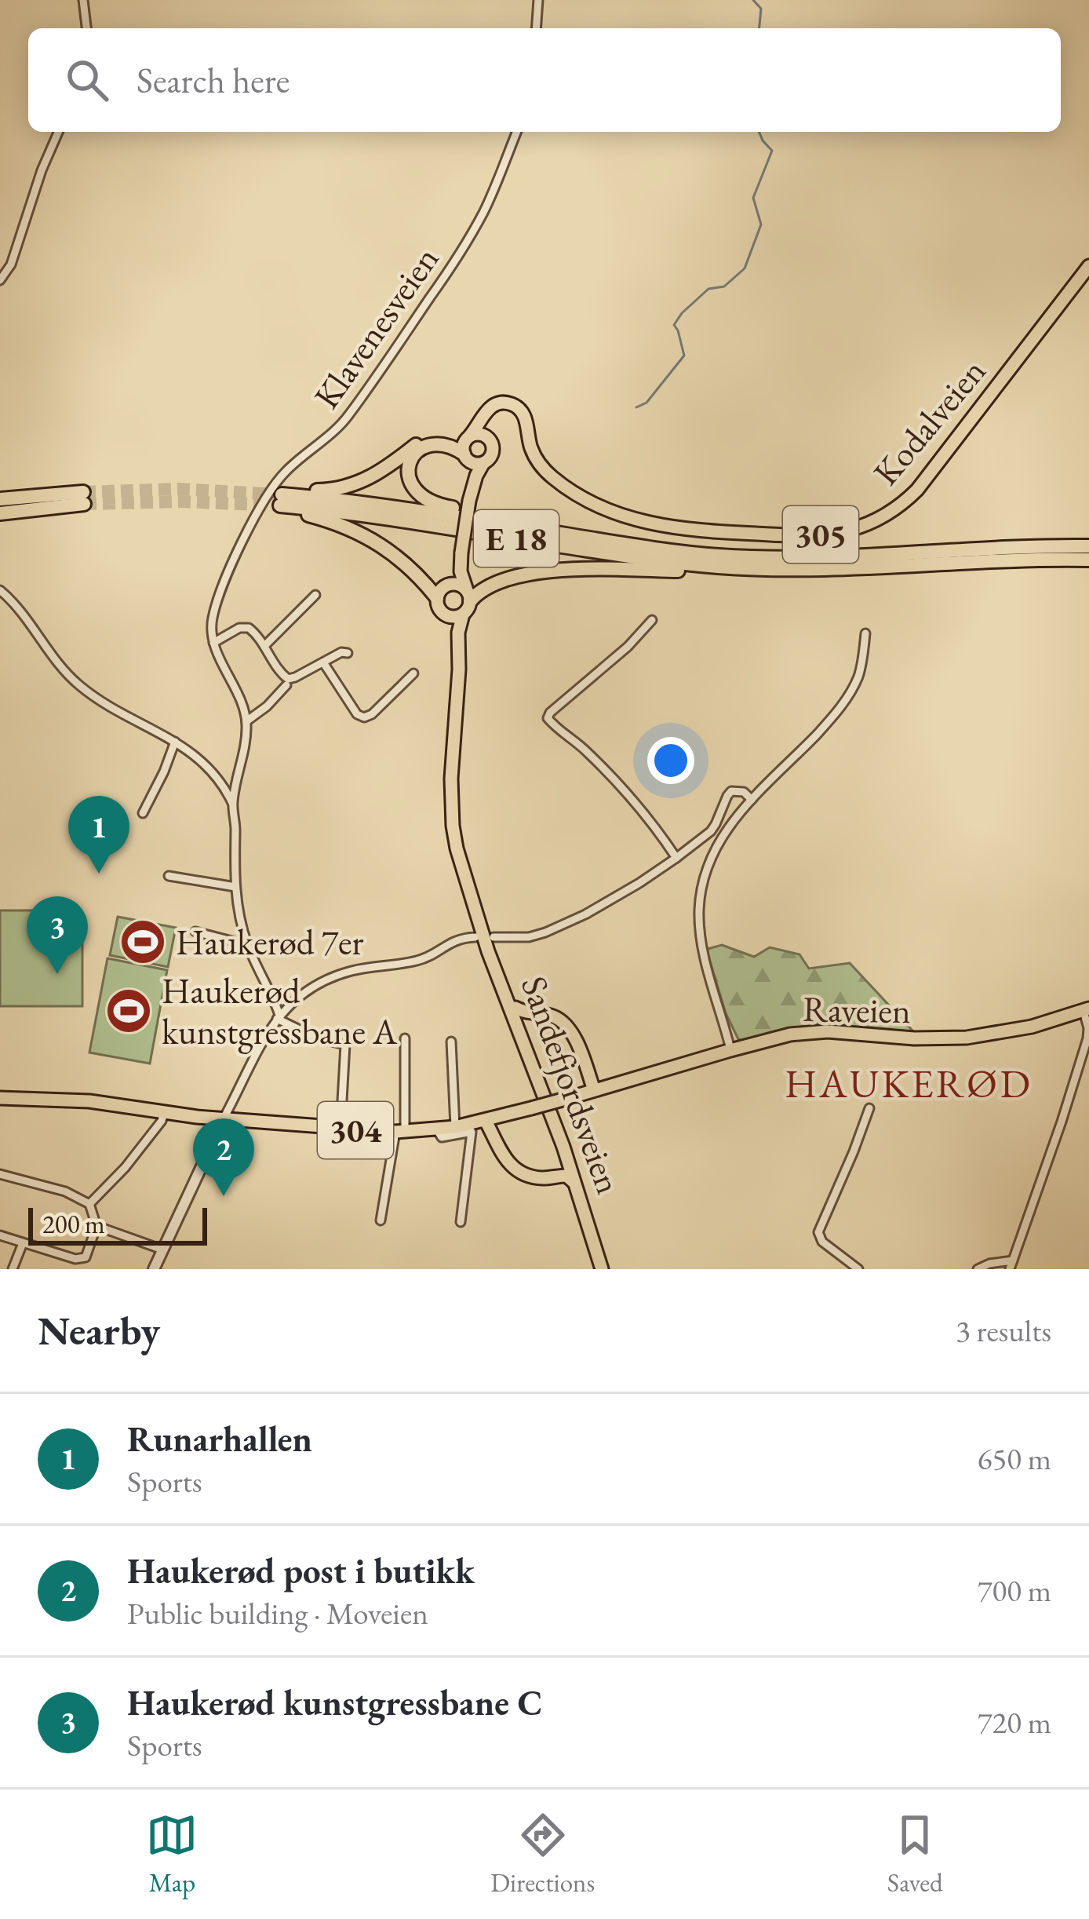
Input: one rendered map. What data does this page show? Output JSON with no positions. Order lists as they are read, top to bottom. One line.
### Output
{"streets":{"highway":["E 18"],"main road":["Kodalveien","305","Raveien","Sandefjordsveien","304"],"street":["Klavenesveien"]},"crossings":[["E 18","Sandefjordsveien"],["Raveien","304"]],"districts":["HAUKERØD"],"places":{"sports":["Haukerød 7er","Haukerød kunstgressbane A"]},"scale_bar":"200 m","page":{"search":"Search here","pins":["1","3","2"],"scale":"200 m","heading":["Nearby","3 results"],"list":[{"mark":"1","name":"Runarhallen","note":"Sports","value":"650 m"},{"mark":"2","name":"Haukerød post i butikk","note":"Public building · Moveien","value":"700 m"},{"mark":"3","name":"Haukerød kunstgressbane C","note":"Sports","value":"720 m"}],"nav":["Map","Directions","Saved"]}}
